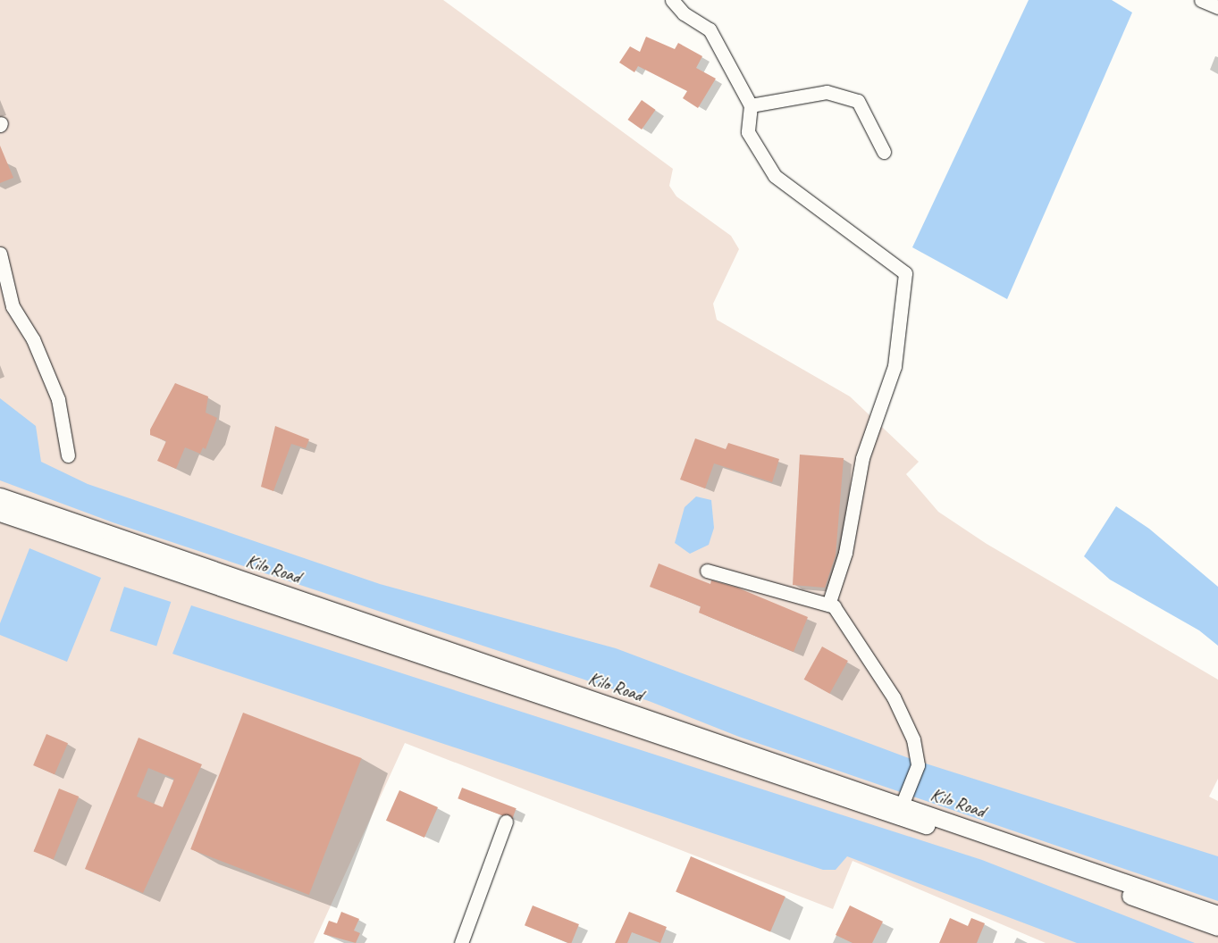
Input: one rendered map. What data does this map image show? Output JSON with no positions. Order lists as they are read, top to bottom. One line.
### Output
{"streets":{"street":["Kilo Road"]}}
